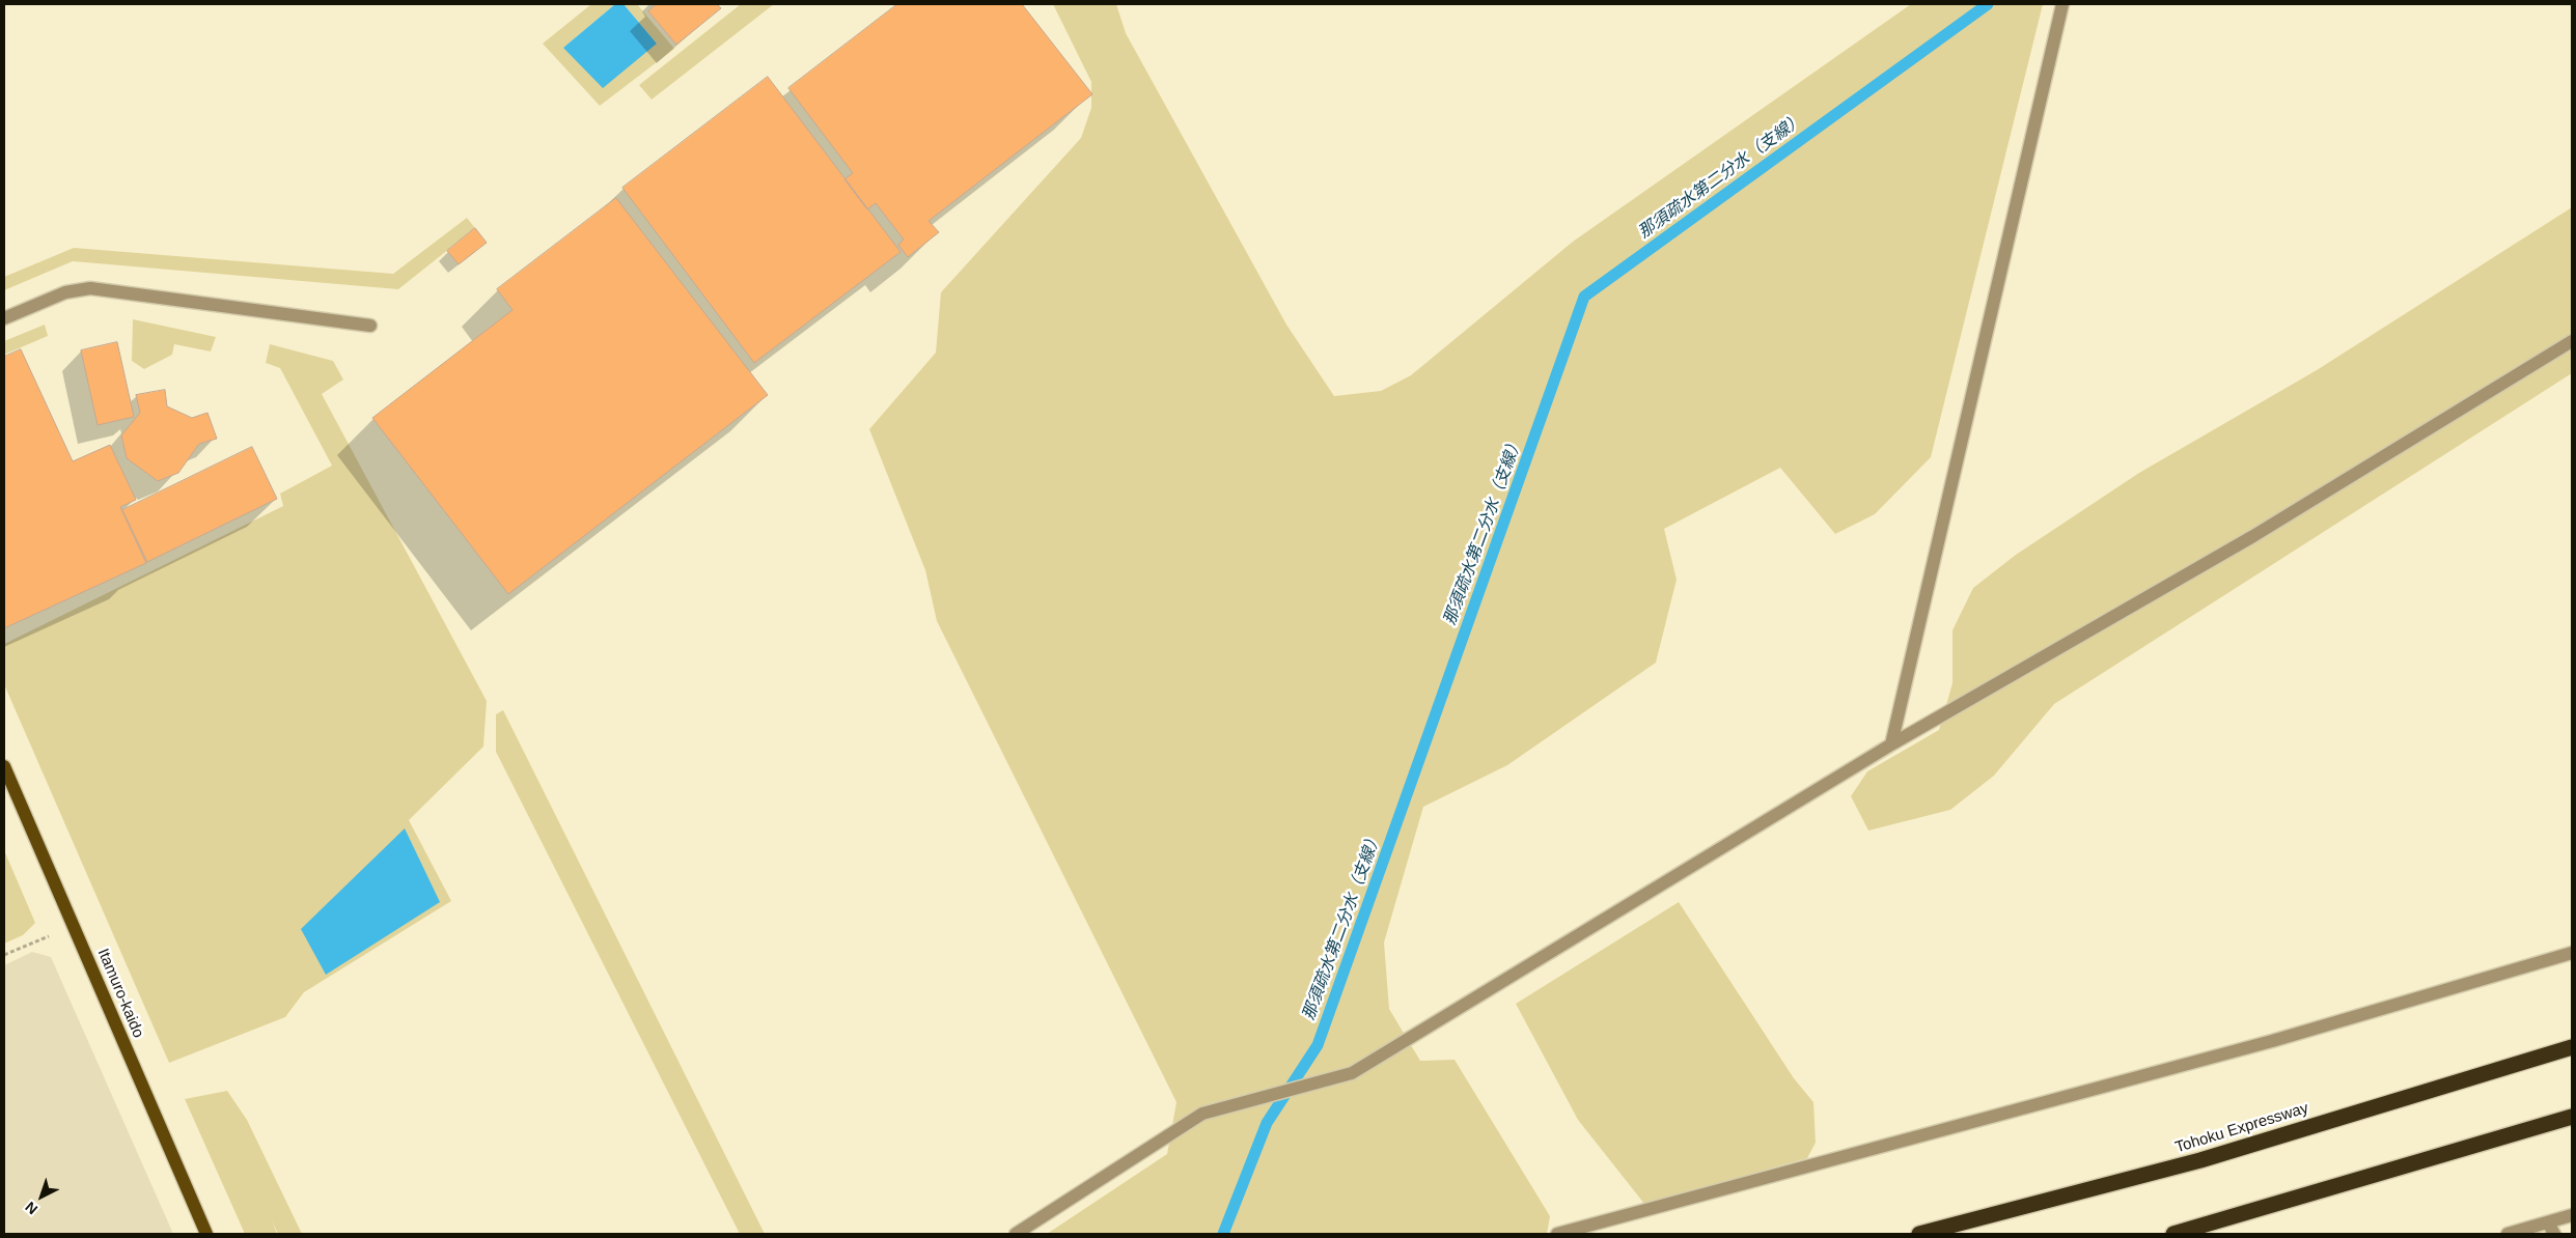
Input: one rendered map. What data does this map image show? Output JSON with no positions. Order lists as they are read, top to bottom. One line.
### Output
{"streets":{"highway":["Tohoku Expressway"],"main road":["Itamuro-kaido"]},"water":["那須疏水第二分水（支線）"],"north":"bottom left"}
